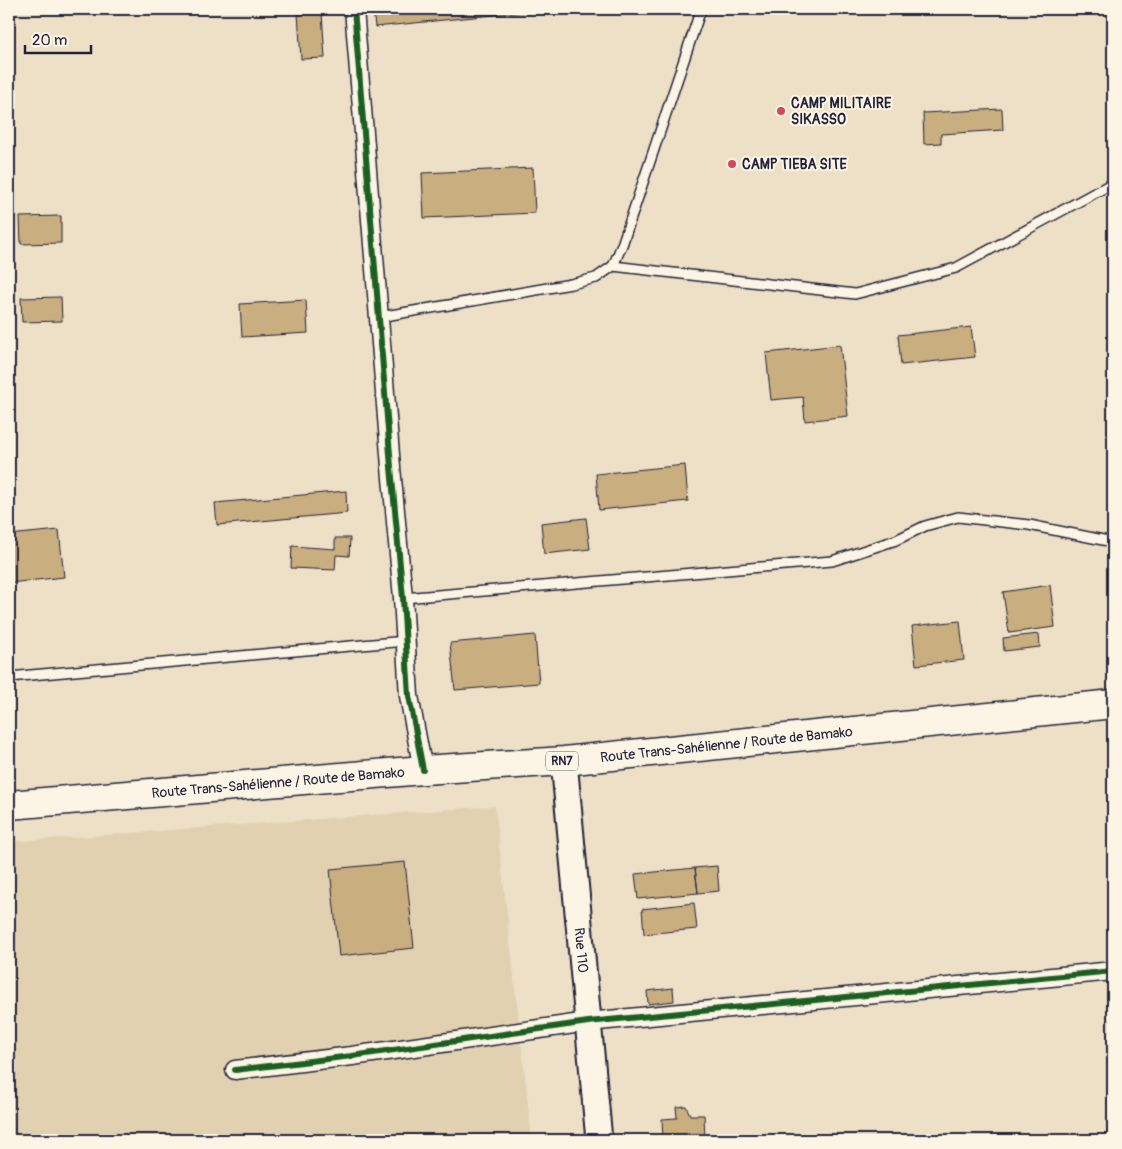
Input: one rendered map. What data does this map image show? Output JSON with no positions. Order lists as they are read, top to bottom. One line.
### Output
{"streets":{"highway":["Route Trans-Sahélienne / Route de Bamako","RN7"],"street":["Rue 110"]},"crossings":[["Route Trans-Sahélienne / Route de Bamako","Rue 110"]],"places":["CAMP MILITAIRE SIKASSO","CAMP TIEBA SITE"],"scale_bar":"20 m"}
